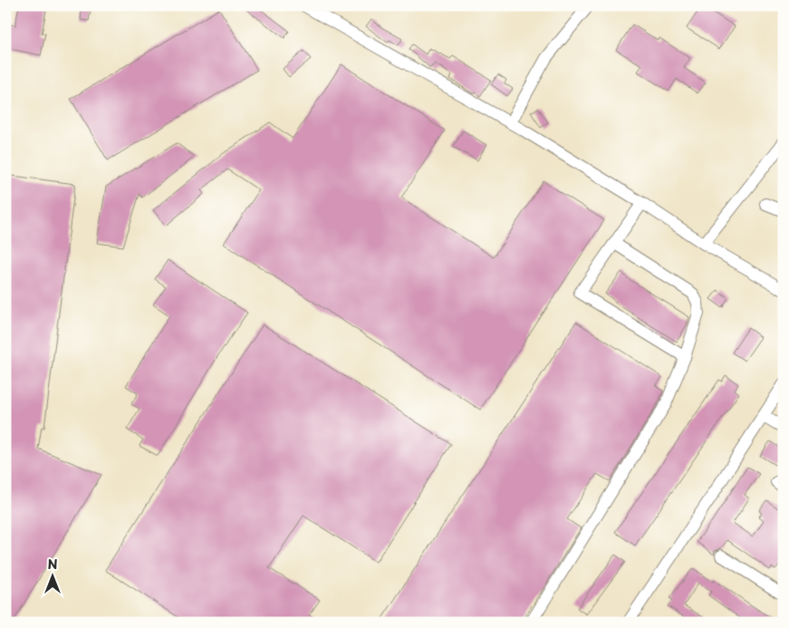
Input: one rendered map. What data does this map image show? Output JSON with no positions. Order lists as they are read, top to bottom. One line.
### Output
{"north":"top"}
